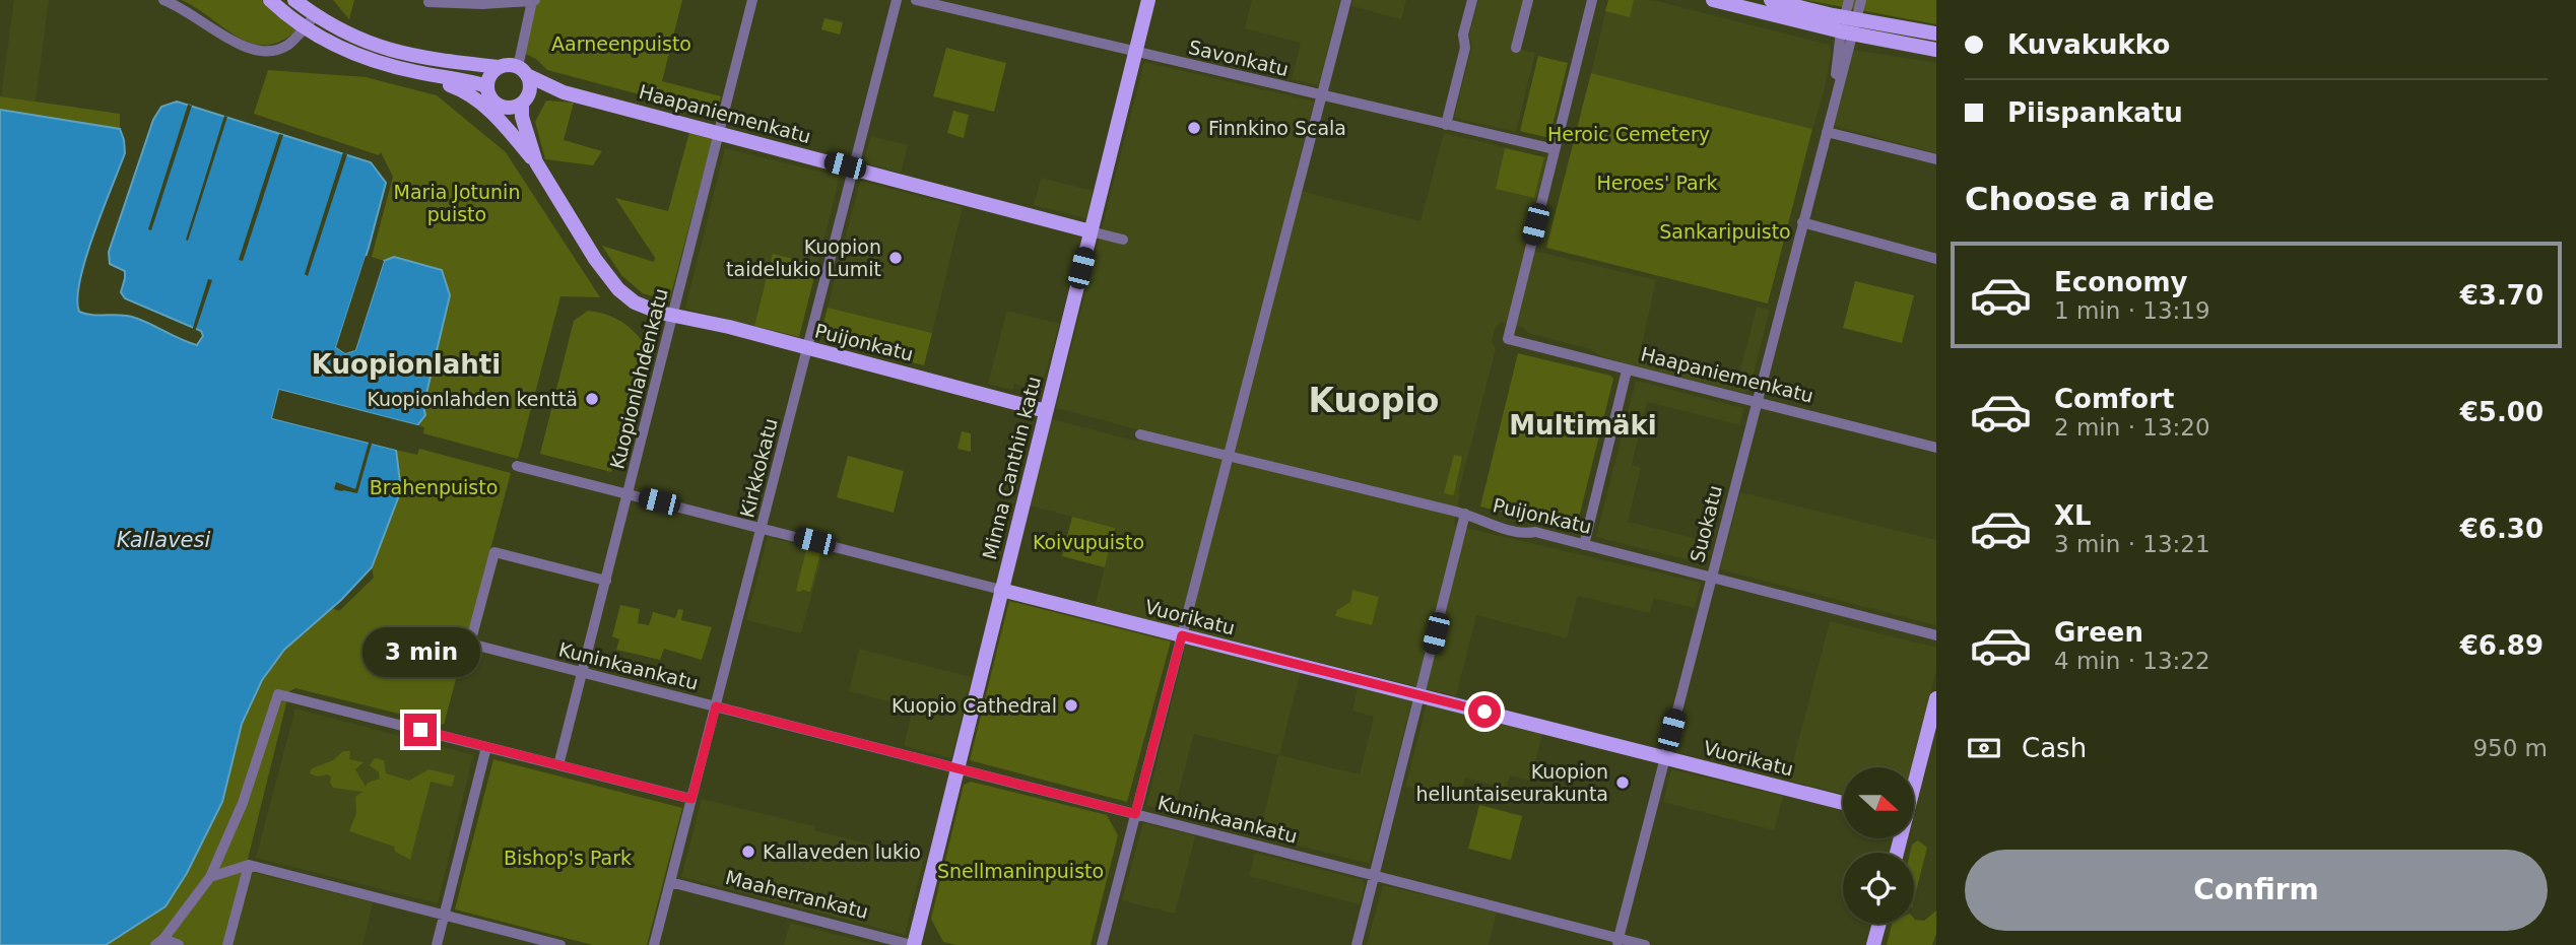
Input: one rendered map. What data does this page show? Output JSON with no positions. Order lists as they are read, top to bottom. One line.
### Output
{"streets":{"main road":["Haapaniemenkatu","Puijonkatu","Minna Canthin katu","Vuorikatu"],"street":["Savonkatu","Kuopionlahdenkatu","Kirkkokatu","Suokatu","Kuninkaankatu","Maaherrankatu"]},"crossings":[["Savonkatu","Haapaniemenkatu"],["Savonkatu","Minna Canthin katu"],["Haapaniemenkatu","Kuopionlahdenkatu"],["Haapaniemenkatu","Kirkkokatu"],["Haapaniemenkatu","Minna Canthin katu"],["Haapaniemenkatu","Suokatu"],["Puijonkatu","Kuopionlahdenkatu"],["Puijonkatu","Kirkkokatu"],["Puijonkatu","Minna Canthin katu"],["Puijonkatu","Suokatu"],["Kuopionlahdenkatu","Vuorikatu"],["Kuopionlahdenkatu","Kuninkaankatu"],["Kirkkokatu","Vuorikatu"],["Kirkkokatu","Kuninkaankatu"],["Kirkkokatu","Maaherrankatu"],["Minna Canthin katu","Vuorikatu"],["Minna Canthin katu","Kuninkaankatu"],["Minna Canthin katu","Maaherrankatu"],["Suokatu","Vuorikatu"],["Suokatu","Kuninkaankatu"]],"districts":["Kuopionlahti","Kuopio","Multimäki"],"water":["Kallavesi"],"parks":["Aarneenpuisto","Heroic Cemetery","Heroes' Park","Maria Jotunin puisto","Sankaripuisto","Brahenpuisto","Koivupuisto","Bishop's Park","Snellmaninpuisto"],"places":["Finnkino Scala","Kuopion taidelukio Lumit","Kuopionlahden kenttä","Kuopio Cathedral","Kuopion helluntaiseurakunta","Kallaveden lukio"],"north":"right","page":{"banner":["Kuvakukko","Piispankatu"],"heading":"Choose a ride","list":[{"name":"Economy","note":"1 min · 13:19","value":"€3.70"},{"name":"Comfort","note":"2 min · 13:20","value":"€5.00"},{"name":"XL","note":"3 min · 13:21","value":"€6.30"},{"name":"Green","note":"4 min · 13:22","value":"€6.89"}],"bubble":"3 min","pay":["Cash","950 m"],"buttons":"Confirm"}}
